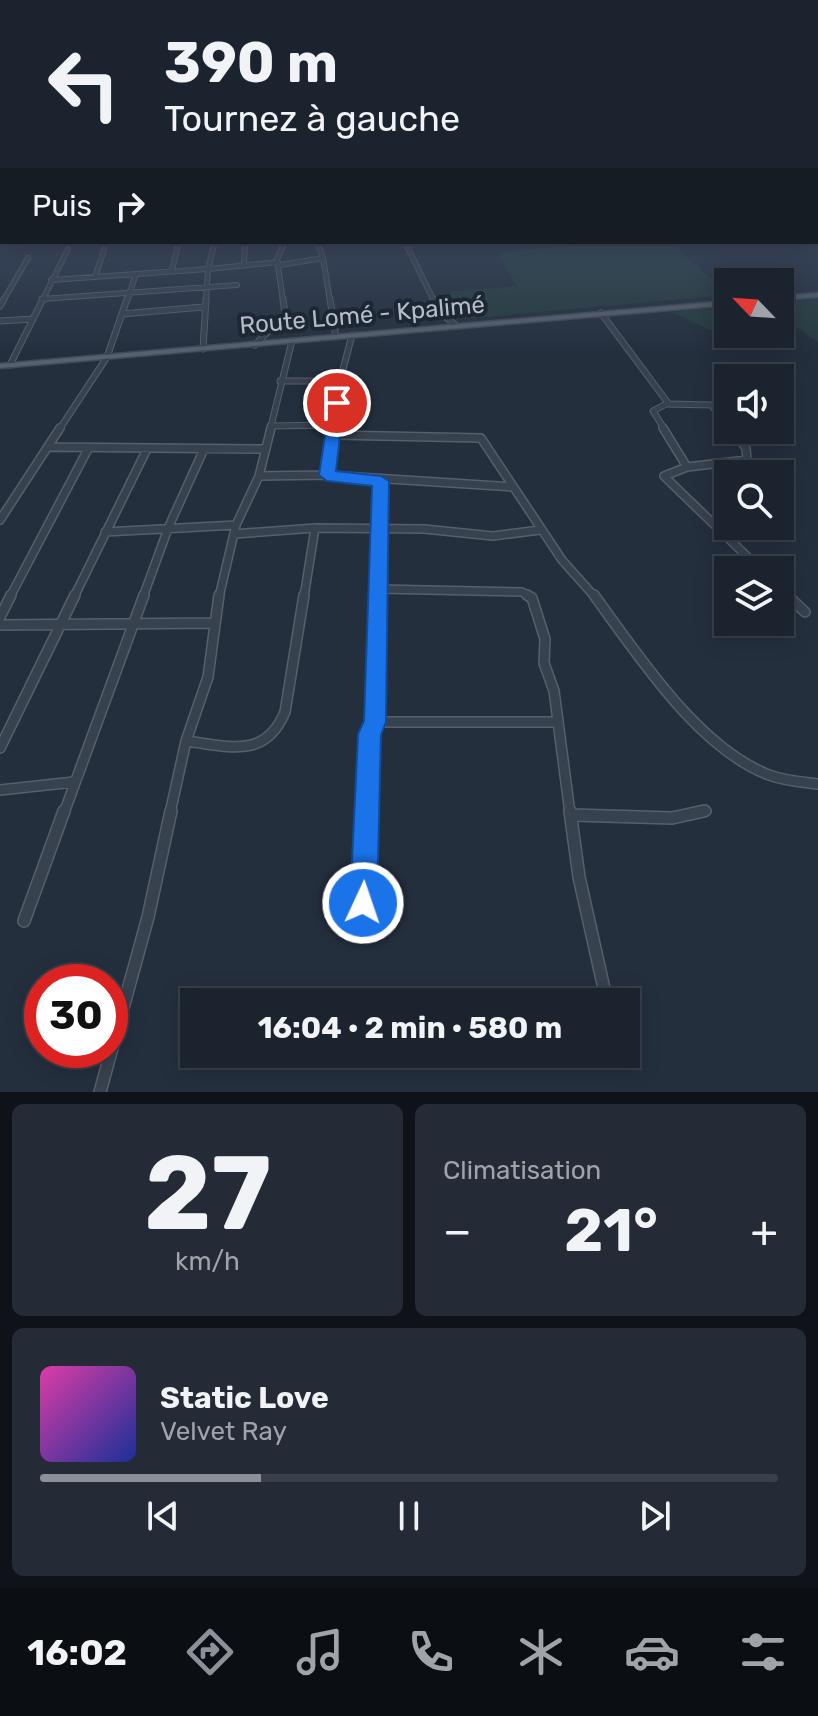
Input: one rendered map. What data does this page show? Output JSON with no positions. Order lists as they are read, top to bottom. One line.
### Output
{"streets":{"main road":["Route Lomé - Kpalimé"]},"north":"top left","page":{"turn":["390 m","Tournez à gauche"],"then":"Puis","limit":"30","trip":"16:04 · 2 min · 580 m","tile":[["27","km/h"],"Climatisation"],"heat":["−","21°","+"],"song":["Static Love","Velvet Ray"],"tabs":"16:02"}}
